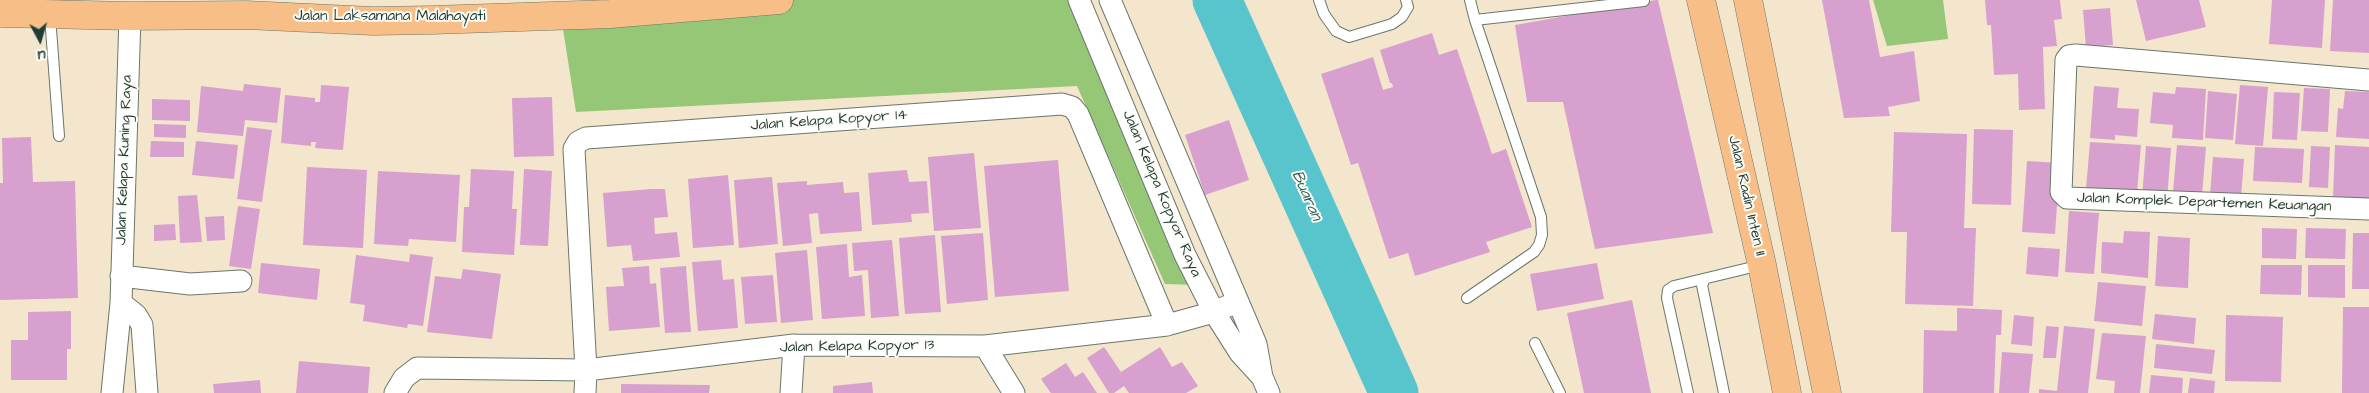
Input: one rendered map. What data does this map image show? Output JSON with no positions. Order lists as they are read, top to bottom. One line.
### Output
{"streets":{"main road":["Jalan Laksamana Malahayati","Jalan Radin Inten II"],"street":["Jalan Kelapa Kopyor 14","Jalan Kelapa Kuning Raya","Jalan Kelapa Kopyor Raya","Jalan Komplek Departemen Keuangan","Jalan Kelapa Kopyor 13"]},"crossings":[["Jalan Laksamana Malahayati","Jalan Kelapa Kuning Raya"],["Jalan Kelapa Kopyor 14","Jalan Kelapa Kopyor 13"],["Jalan Kelapa Kopyor Raya","Jalan Kelapa Kopyor 13"]],"water":["Buaran"],"north":"bottom"}
